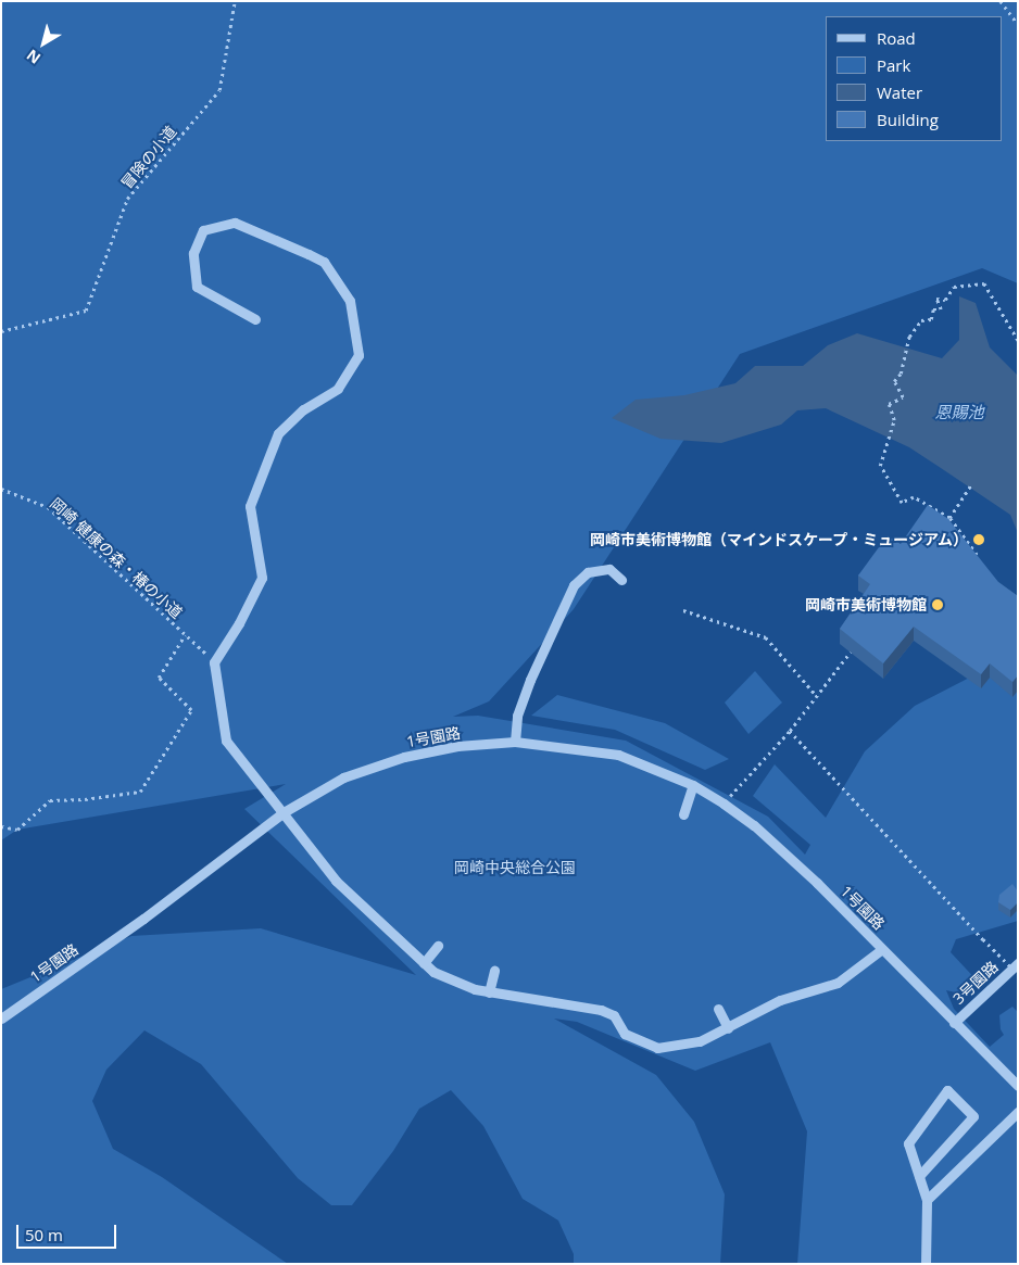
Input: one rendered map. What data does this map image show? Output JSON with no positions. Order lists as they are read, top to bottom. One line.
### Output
{"streets":{"street":["1号園路","3号園路"],"path":["冒険の小道","岡崎 健康の森・椿の小道"]},"crossings":[["1号園路","3号園路"]],"water":["恩賜池"],"parks":["岡崎中央総合公園"],"places":["岡崎市美術博物館（マインドスケープ・ミュージアム）","岡崎市美術博物館"],"legend":["Road","Park","Water","Building"],"scale_bar":"50 m","north":"bottom left"}
